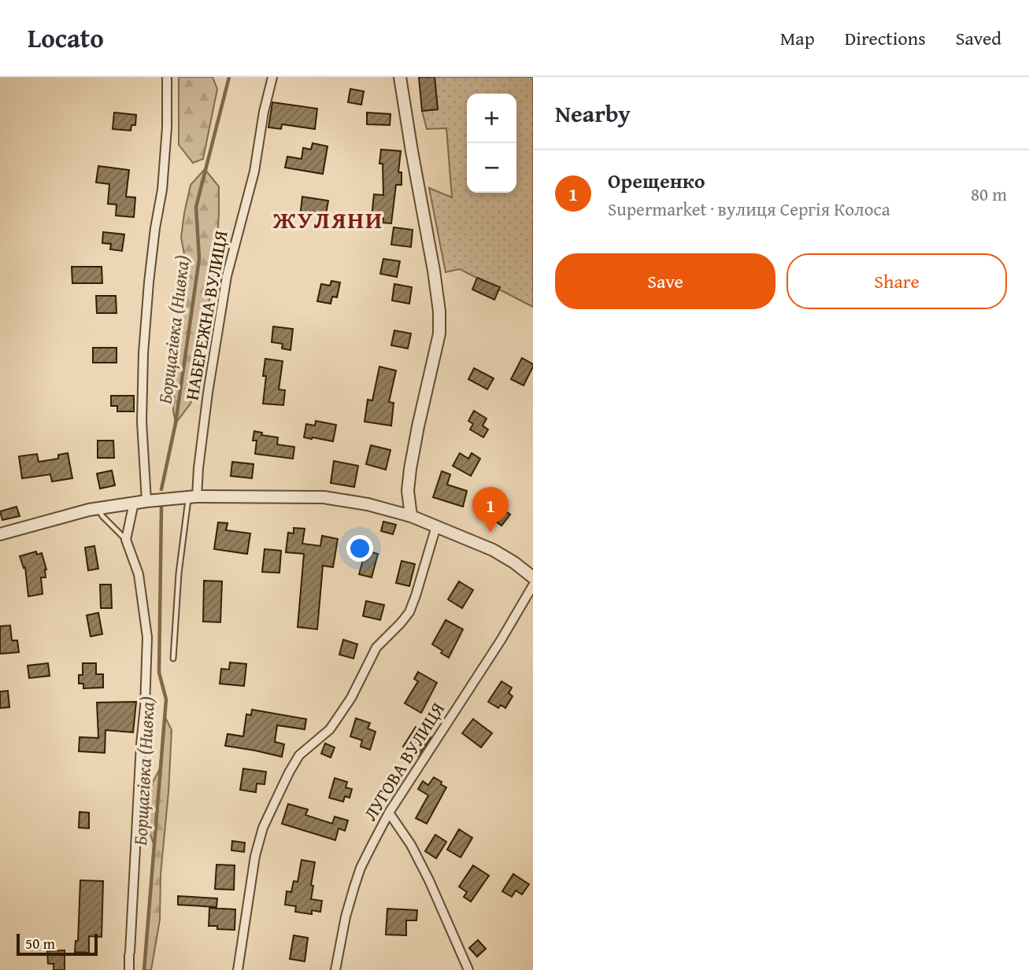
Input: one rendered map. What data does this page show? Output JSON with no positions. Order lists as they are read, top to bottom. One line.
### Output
{"streets":{"street":["НАБЕРЕЖНА ВУЛИЦЯ","ЛУГОВА ВУЛИЦЯ"]},"districts":["ЖУЛЯНИ"],"water":["Борщагівка (Нивка)"],"scale_bar":"50 m","page":{"header":"Locato","nav":["Map","Directions","Saved"],"heading":"Nearby","map_buttons":["+","−"],"list":[{"mark":"1","name":"Орещенко","note":"Supermarket · вулиця Сергія Колоса","value":"80 m"}],"buttons":["Save","Share"],"pins":"1","scale":"50 m"}}
